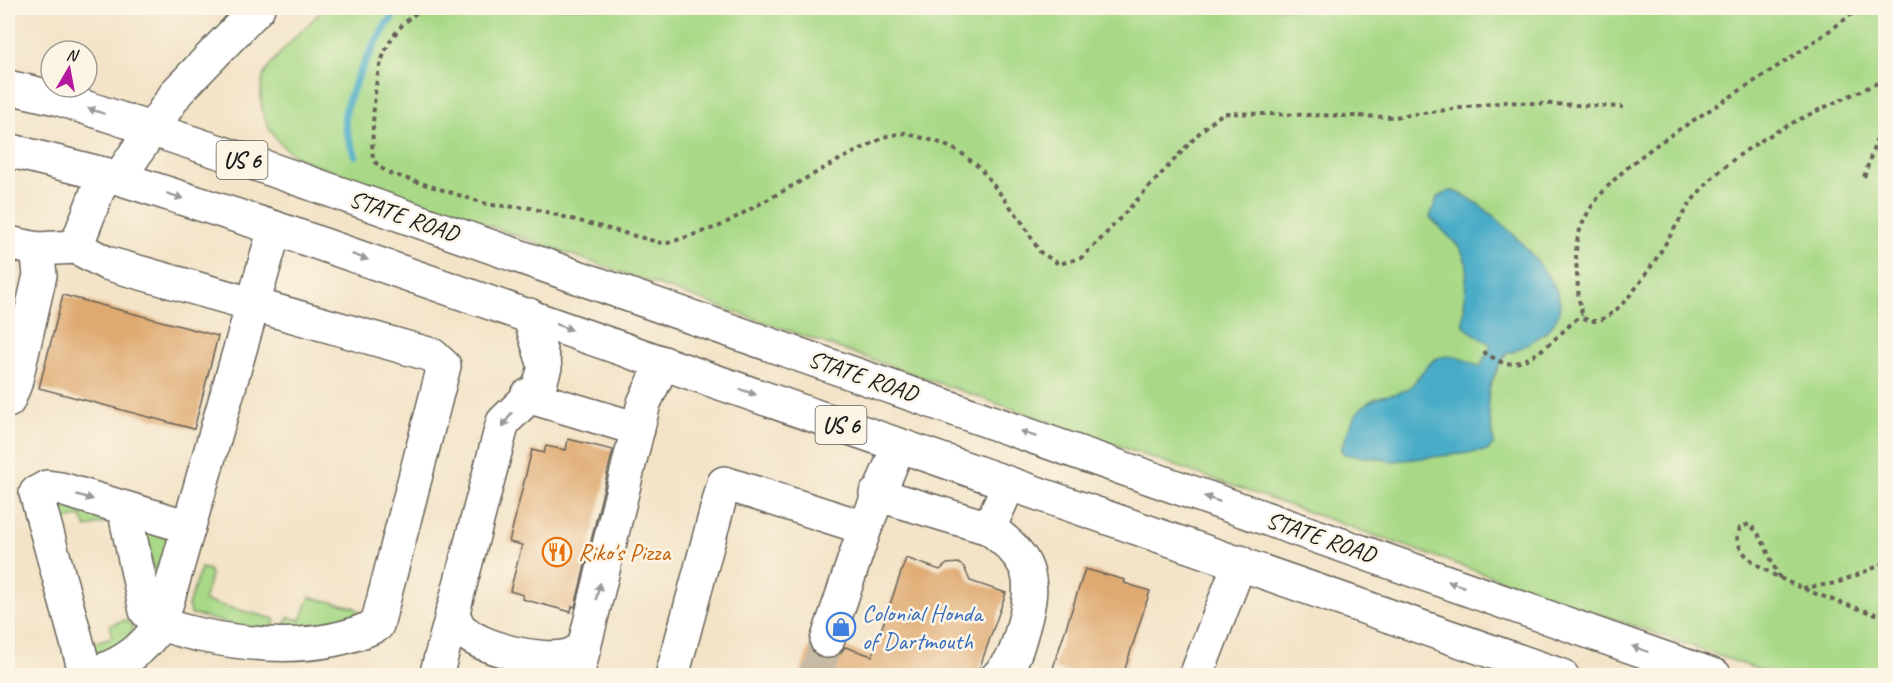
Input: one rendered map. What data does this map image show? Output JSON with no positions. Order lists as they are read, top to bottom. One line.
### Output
{"streets":{"main road":["US 6","STATE ROAD"]},"places":{"restaurant":["Riko's Pizza"],"shop":["Colonial Honda of Dartmouth"]},"north":"top"}
